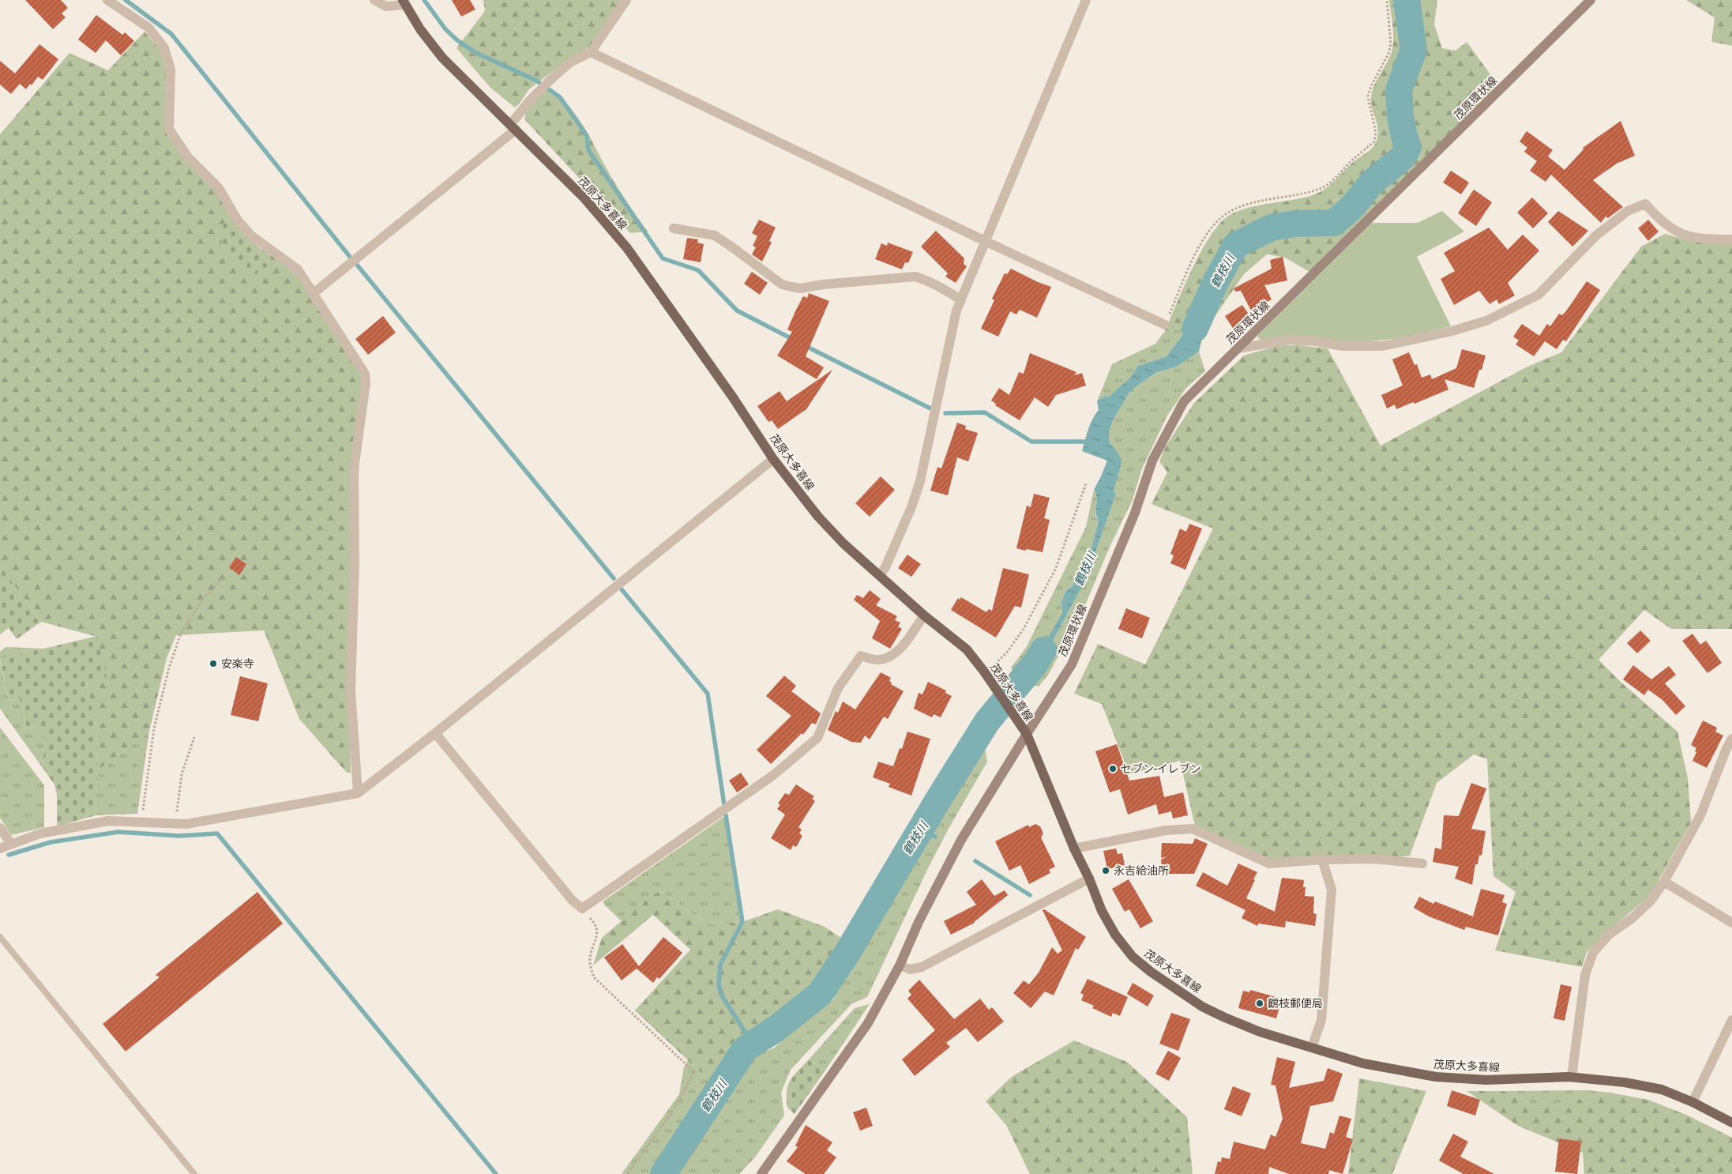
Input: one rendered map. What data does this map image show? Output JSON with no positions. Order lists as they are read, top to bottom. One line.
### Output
{"streets":{"main road":["茂原環状線","茂原大多喜線"]},"crossings":[["茂原環状線","茂原大多喜線"]],"water":["鶴枝川"],"places":["安楽寺","セブン-イレブン","永吉給油所","鶴枝郵便局"]}
